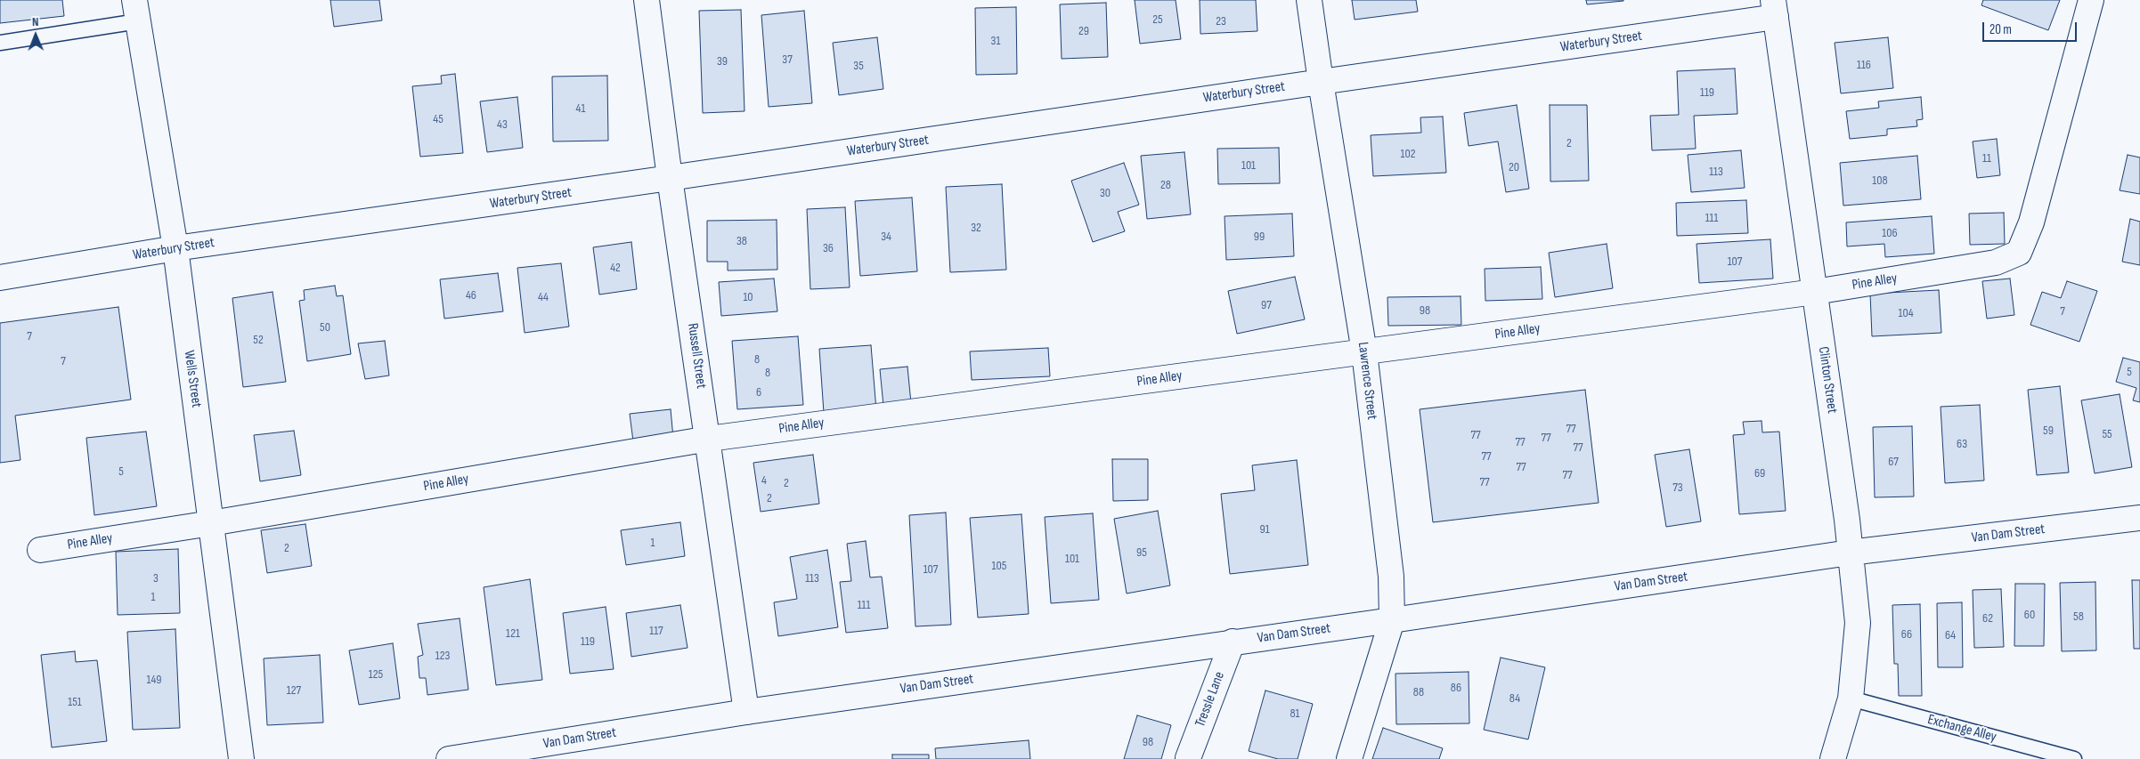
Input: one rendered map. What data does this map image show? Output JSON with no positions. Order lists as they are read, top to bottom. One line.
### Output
{"streets":{"street":["Waterbury Street","Pine Alley","Russell Street","Wells Street","Clinton Street","Lawrence Street","Van Dam Street","Tressle Lane"],"lane":["Exchange Alley"]},"crossings":[["Waterbury Street","Russell Street"],["Waterbury Street","Wells Street"],["Waterbury Street","Clinton Street"],["Waterbury Street","Lawrence Street"],["Pine Alley","Russell Street"],["Pine Alley","Wells Street"],["Pine Alley","Clinton Street"],["Pine Alley","Lawrence Street"],["Russell Street","Van Dam Street"],["Clinton Street","Van Dam Street"],["Clinton Street","Exchange Alley"],["Lawrence Street","Van Dam Street"],["Van Dam Street","Tressle Lane"]],"house_numbers":["25","23","29","31","37","39","116","35","119","41","45","43","2","102","11","101","20","113","108","28","30","111","32","106","34","99","38","36","107","42","46","44","10","97","98","7","104","50","7","52","8","7","5","8","6","77","59","55","77","77","77","63","77","77","67","77","5","69","77","4","77","2","73","2","91","1","2","95","101","105","107","3","113","1","111","60","58","62","117","121","66","64","119","123","125","149","86","127","88","84","151","81","98"],"scale_bar":"20 m","north":"top"}
